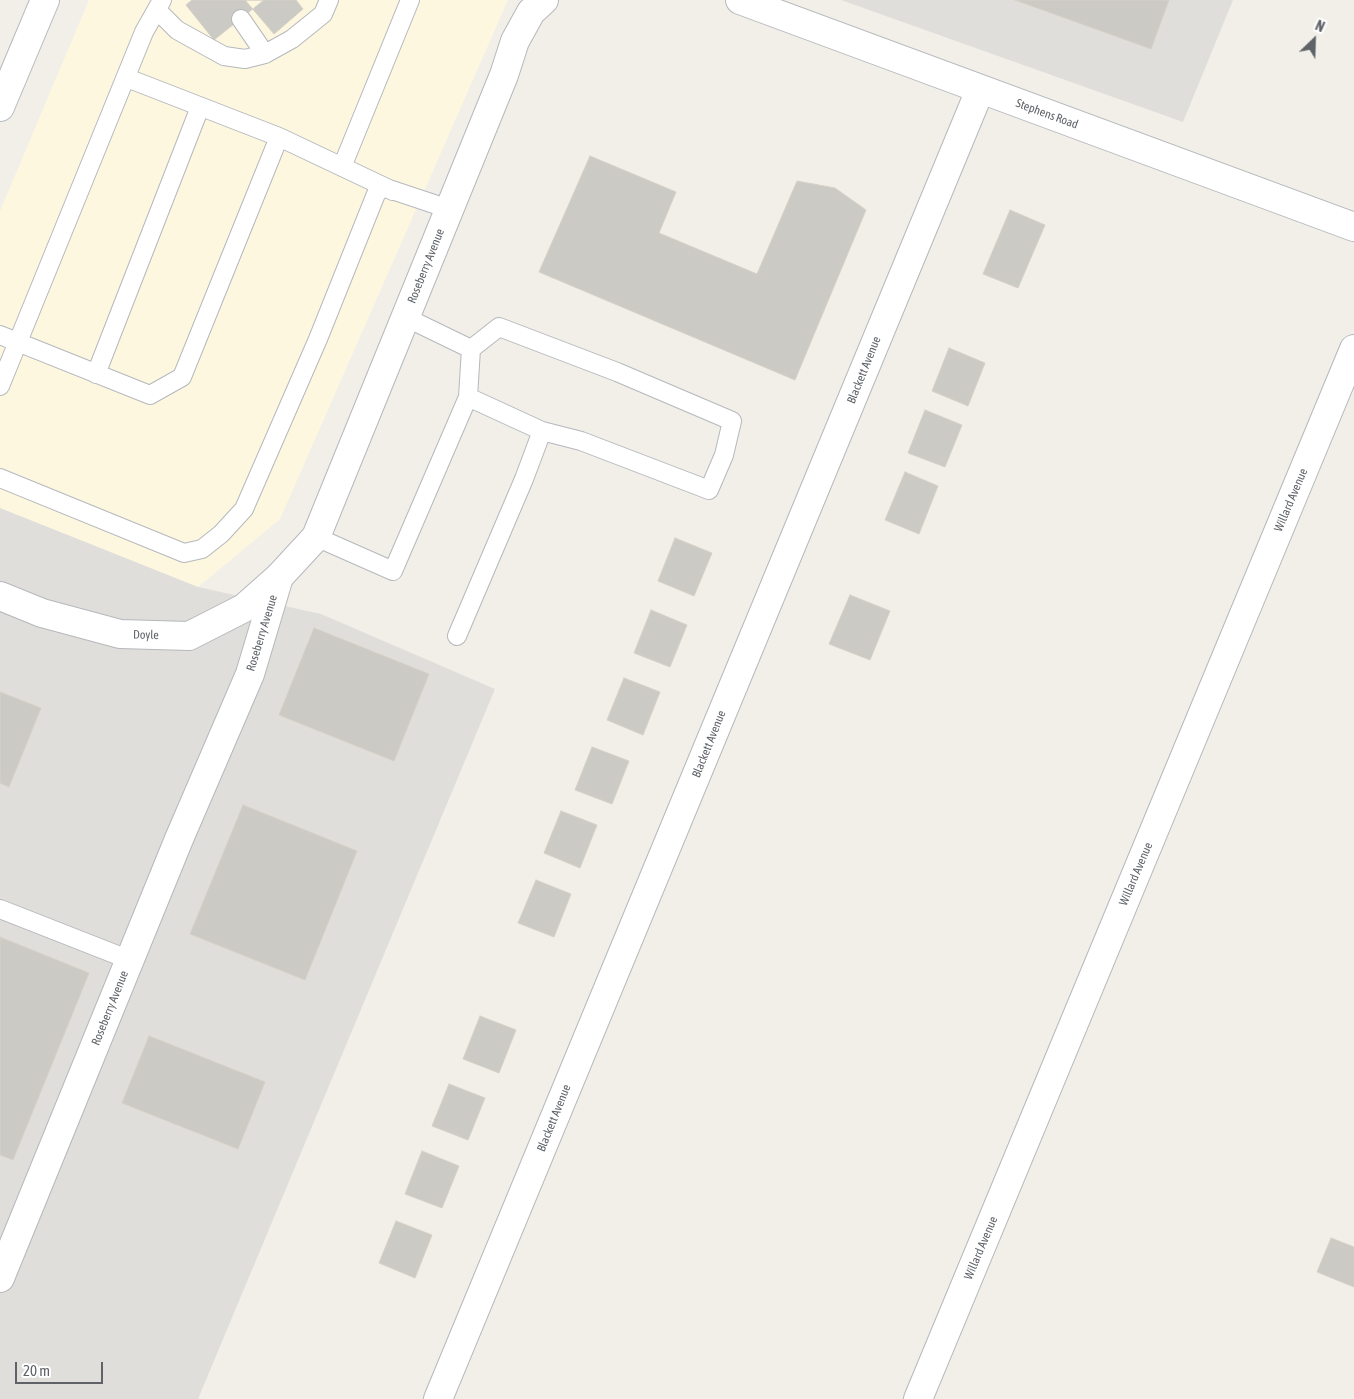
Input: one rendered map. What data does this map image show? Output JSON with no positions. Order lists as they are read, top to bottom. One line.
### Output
{"streets":{"street":["Stephens Road","Roseberry Avenue","Blackett Avenue","Willard Avenue","Doyle"]},"crossings":[["Stephens Road","Blackett Avenue"],["Roseberry Avenue","Doyle"]],"scale_bar":"20 m","north":"top right"}
